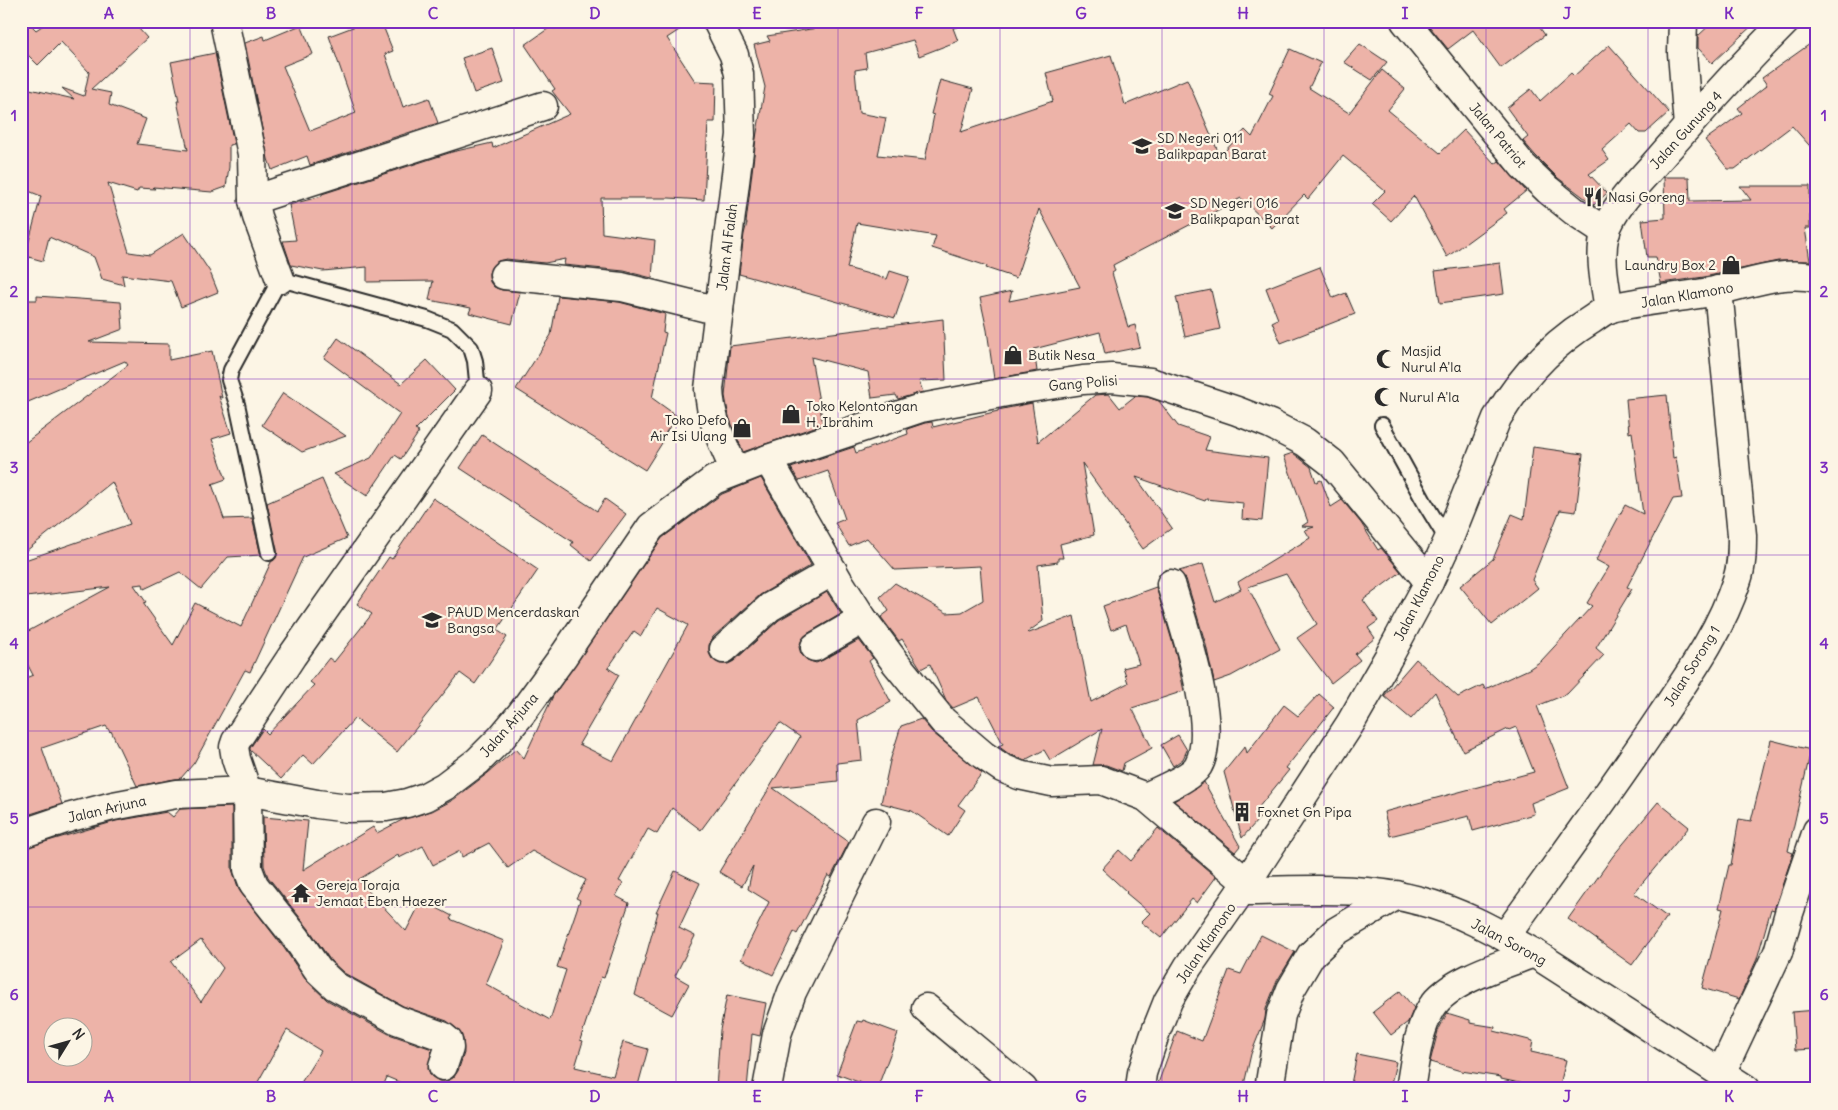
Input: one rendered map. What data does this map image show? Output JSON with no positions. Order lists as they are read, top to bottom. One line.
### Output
{"streets":{"street":["Jalan Gunung 4","Jalan Patriot","Jalan Al Falah","Jalan Klamono","Gang Polisi","Jalan Sorong 1","Jalan Arjuna","Jalan Sorong"]},"crossings":[["Jalan Gunung 4","Jalan Patriot"],["Jalan Gunung 4","Jalan Klamono"],["Jalan Al Falah","Gang Polisi"],["Jalan Al Falah","Jalan Arjuna"],["Jalan Klamono","Gang Polisi"],["Jalan Klamono","Jalan Sorong 1"],["Jalan Klamono","Jalan Sorong"],["Gang Polisi","Jalan Arjuna"],["Jalan Sorong 1","Jalan Sorong"]],"places":{"school or university":["SD Negeri 011 Balikpapan Barat","SD Negeri 016 Balikpapan Barat","PAUD Mencerdaskan Bangsa"],"restaurant":["Nasi Goreng"],"shop":["Laundry Box 2","Butik Nesa","Toko Kelontongan H. Ibrahim","Toko Defo Air Isi Ulang"],"mosque":["Masjid Nurul A'la","Nurul A'la"],"building":["Foxnet Gn Pipa"],"temple":["Gereja Toraja Jemaat Eben Haezer"]},"north":"top right","grid":{"columns":["A","B","C","D","E","F","G","H","I","J","K"],"rows":["1","2","3","4","5","6"]}}
